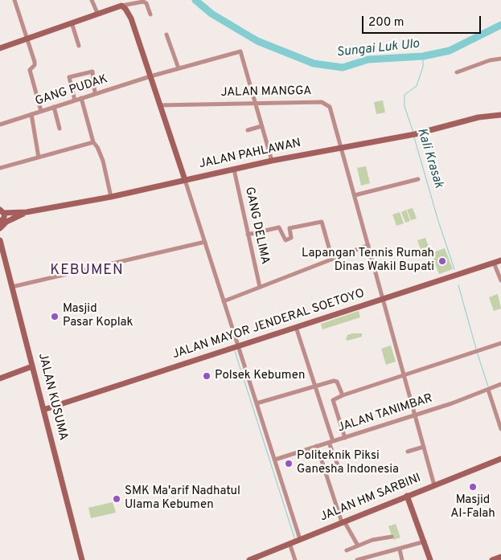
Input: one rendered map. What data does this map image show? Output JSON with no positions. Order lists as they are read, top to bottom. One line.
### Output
{"streets":{"main road":["JALAN PAHLAWAN","JALAN MAYOR JENDERAL SOETOYO","JALAN KUSUMA","JALAN HM SARBINI"],"street":["GANG PUDAK","JALAN MANGGA","GANG DELIMA","JALAN TANIMBAR"]},"crossings":[["GANG PUDAK","JALAN MANGGA"],["JALAN MANGGA","JALAN PAHLAWAN"],["JALAN PAHLAWAN","GANG DELIMA"],["JALAN MAYOR JENDERAL SOETOYO","JALAN KUSUMA"]],"districts":["KEBUMEN"],"water":["Sungai Luk Ulo","Kali Krasak"],"places":["Lapangan Tennis Rumah Dinas Wakil Bupati","Masjid Pasar Koplak","Polsek Kebumen","Politeknik Piksi Ganesha Indonesia","Masjid Al-Falah","SMK Ma'arif Nadhatul Ulama Kebumen"],"scale_bar":"200 m"}
